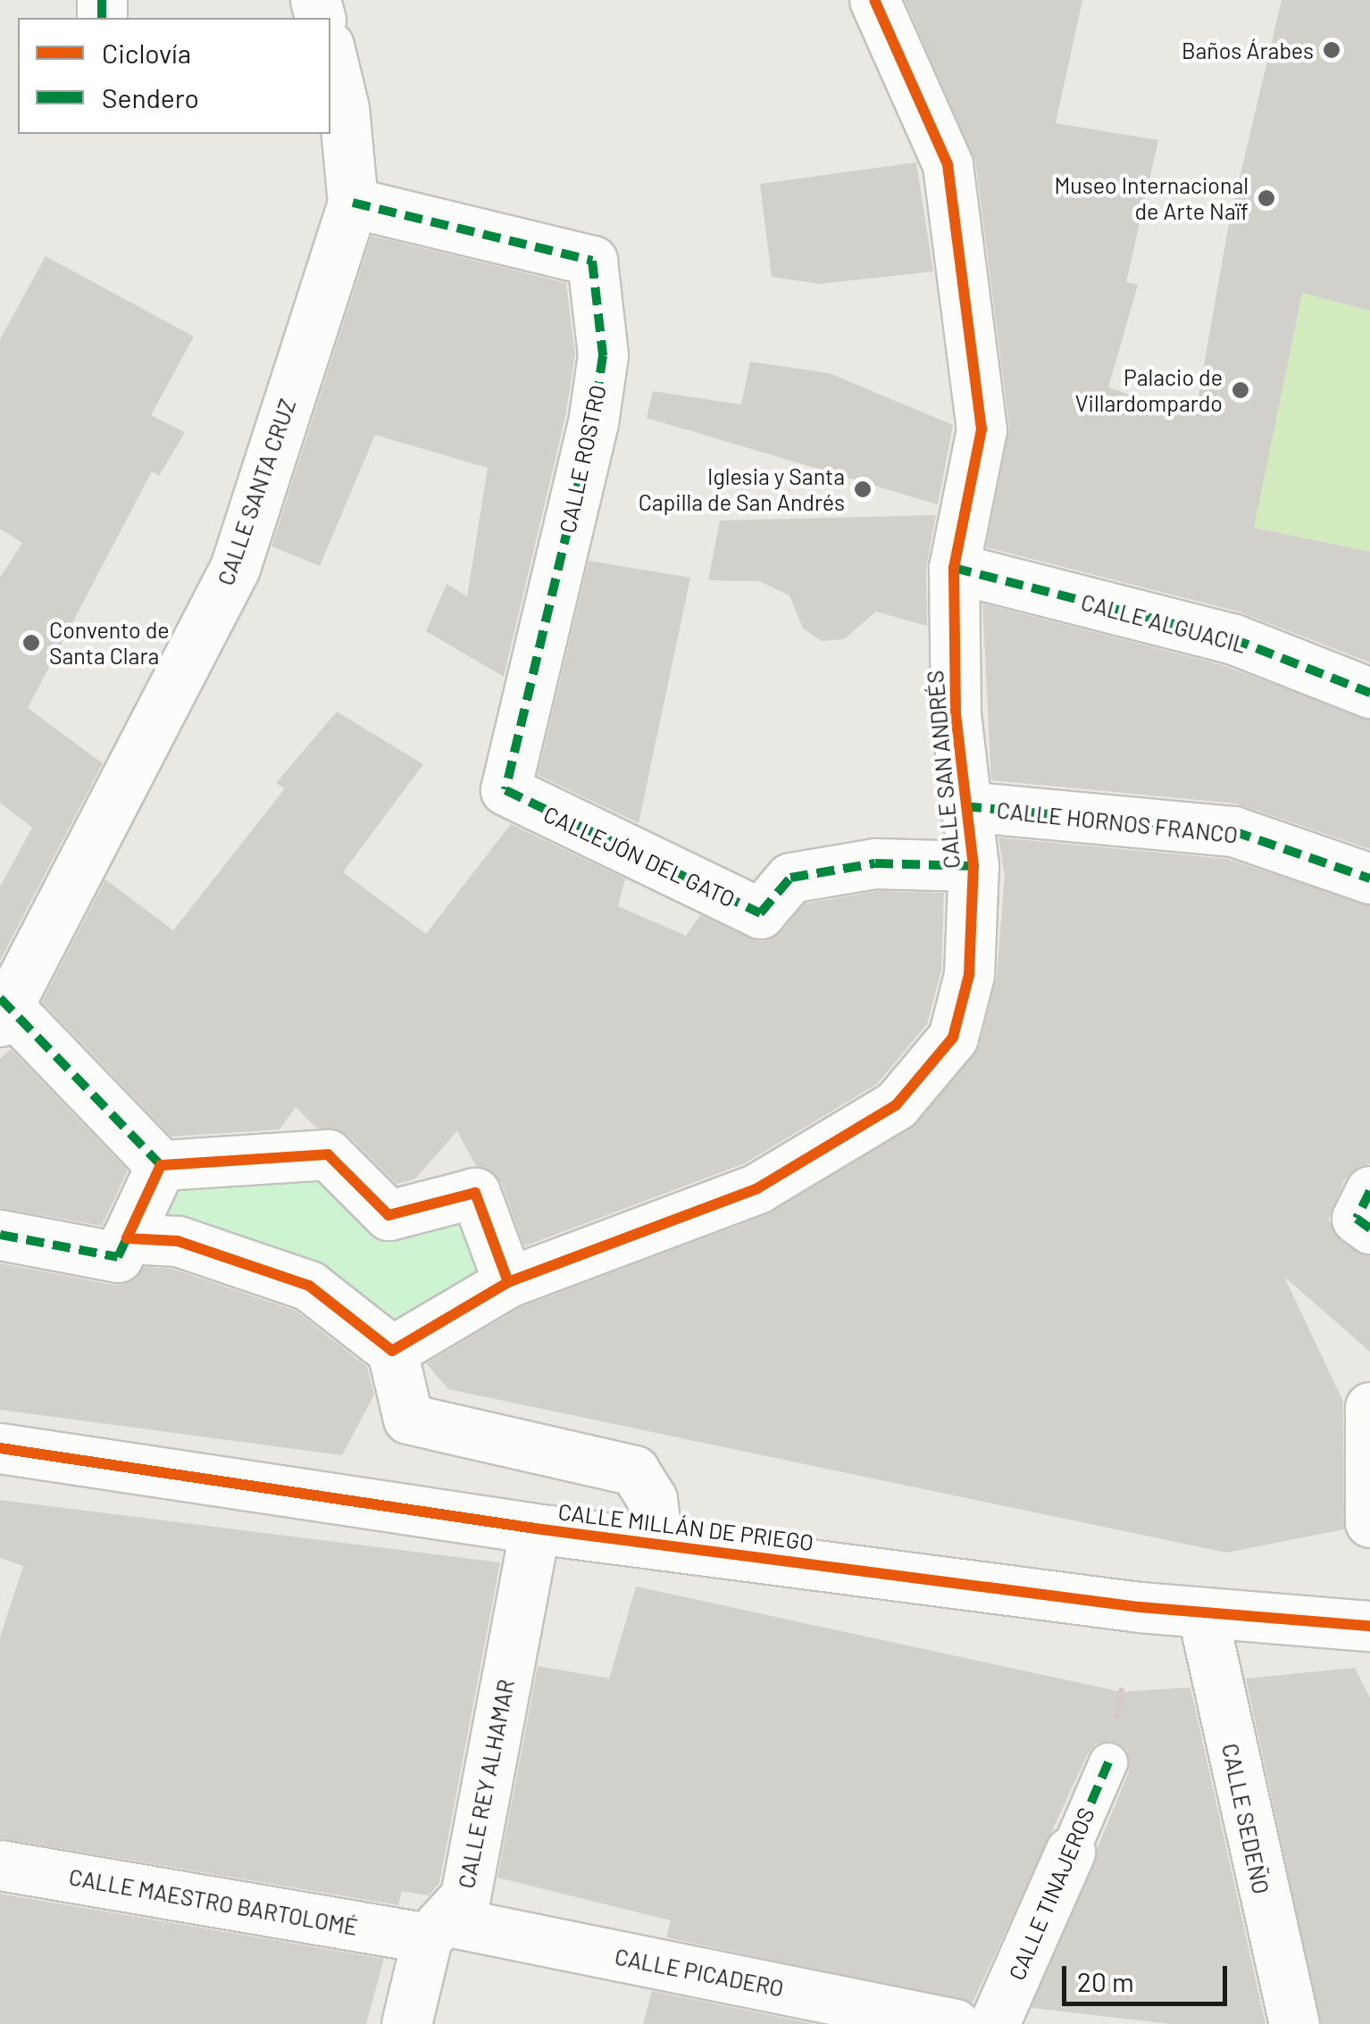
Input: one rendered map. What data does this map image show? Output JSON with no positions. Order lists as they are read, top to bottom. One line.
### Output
{"streets":{"street":["CALLE ROSTRO","CALLE SANTA CRUZ","CALLE ALGUACIL","CALLE SAN ANDRÉS","CALLE HORNOS FRANCO","CALLEJÓN DEL GATO","CALLE MILLÁN DE PRIEGO","CALLE REY ALHAMAR","CALLE SEDEÑO","CALLE TINAJEROS","CALLE MAESTRO BARTOLOMÉ","CALLE PICADERO"]},"crossings":[["CALLE ROSTRO","CALLE SANTA CRUZ"],["CALLE ROSTRO","CALLEJÓN DEL GATO"],["CALLE ALGUACIL","CALLE SAN ANDRÉS"],["CALLE SAN ANDRÉS","CALLE HORNOS FRANCO"],["CALLE SAN ANDRÉS","CALLEJÓN DEL GATO"],["CALLE MILLÁN DE PRIEGO","CALLE REY ALHAMAR"],["CALLE MILLÁN DE PRIEGO","CALLE SEDEÑO"],["CALLE REY ALHAMAR","CALLE MAESTRO BARTOLOMÉ"],["CALLE REY ALHAMAR","CALLE PICADERO"],["CALLE MAESTRO BARTOLOMÉ","CALLE PICADERO"]],"places":["Baños Árabes","Museo Internacional de Arte Naïf","Palacio de Villardompardo","Iglesia y Santa Capilla de San Andrés","Convento de Santa Clara"],"legend":["Ciclovía","Sendero"],"scale_bar":"20 m"}
